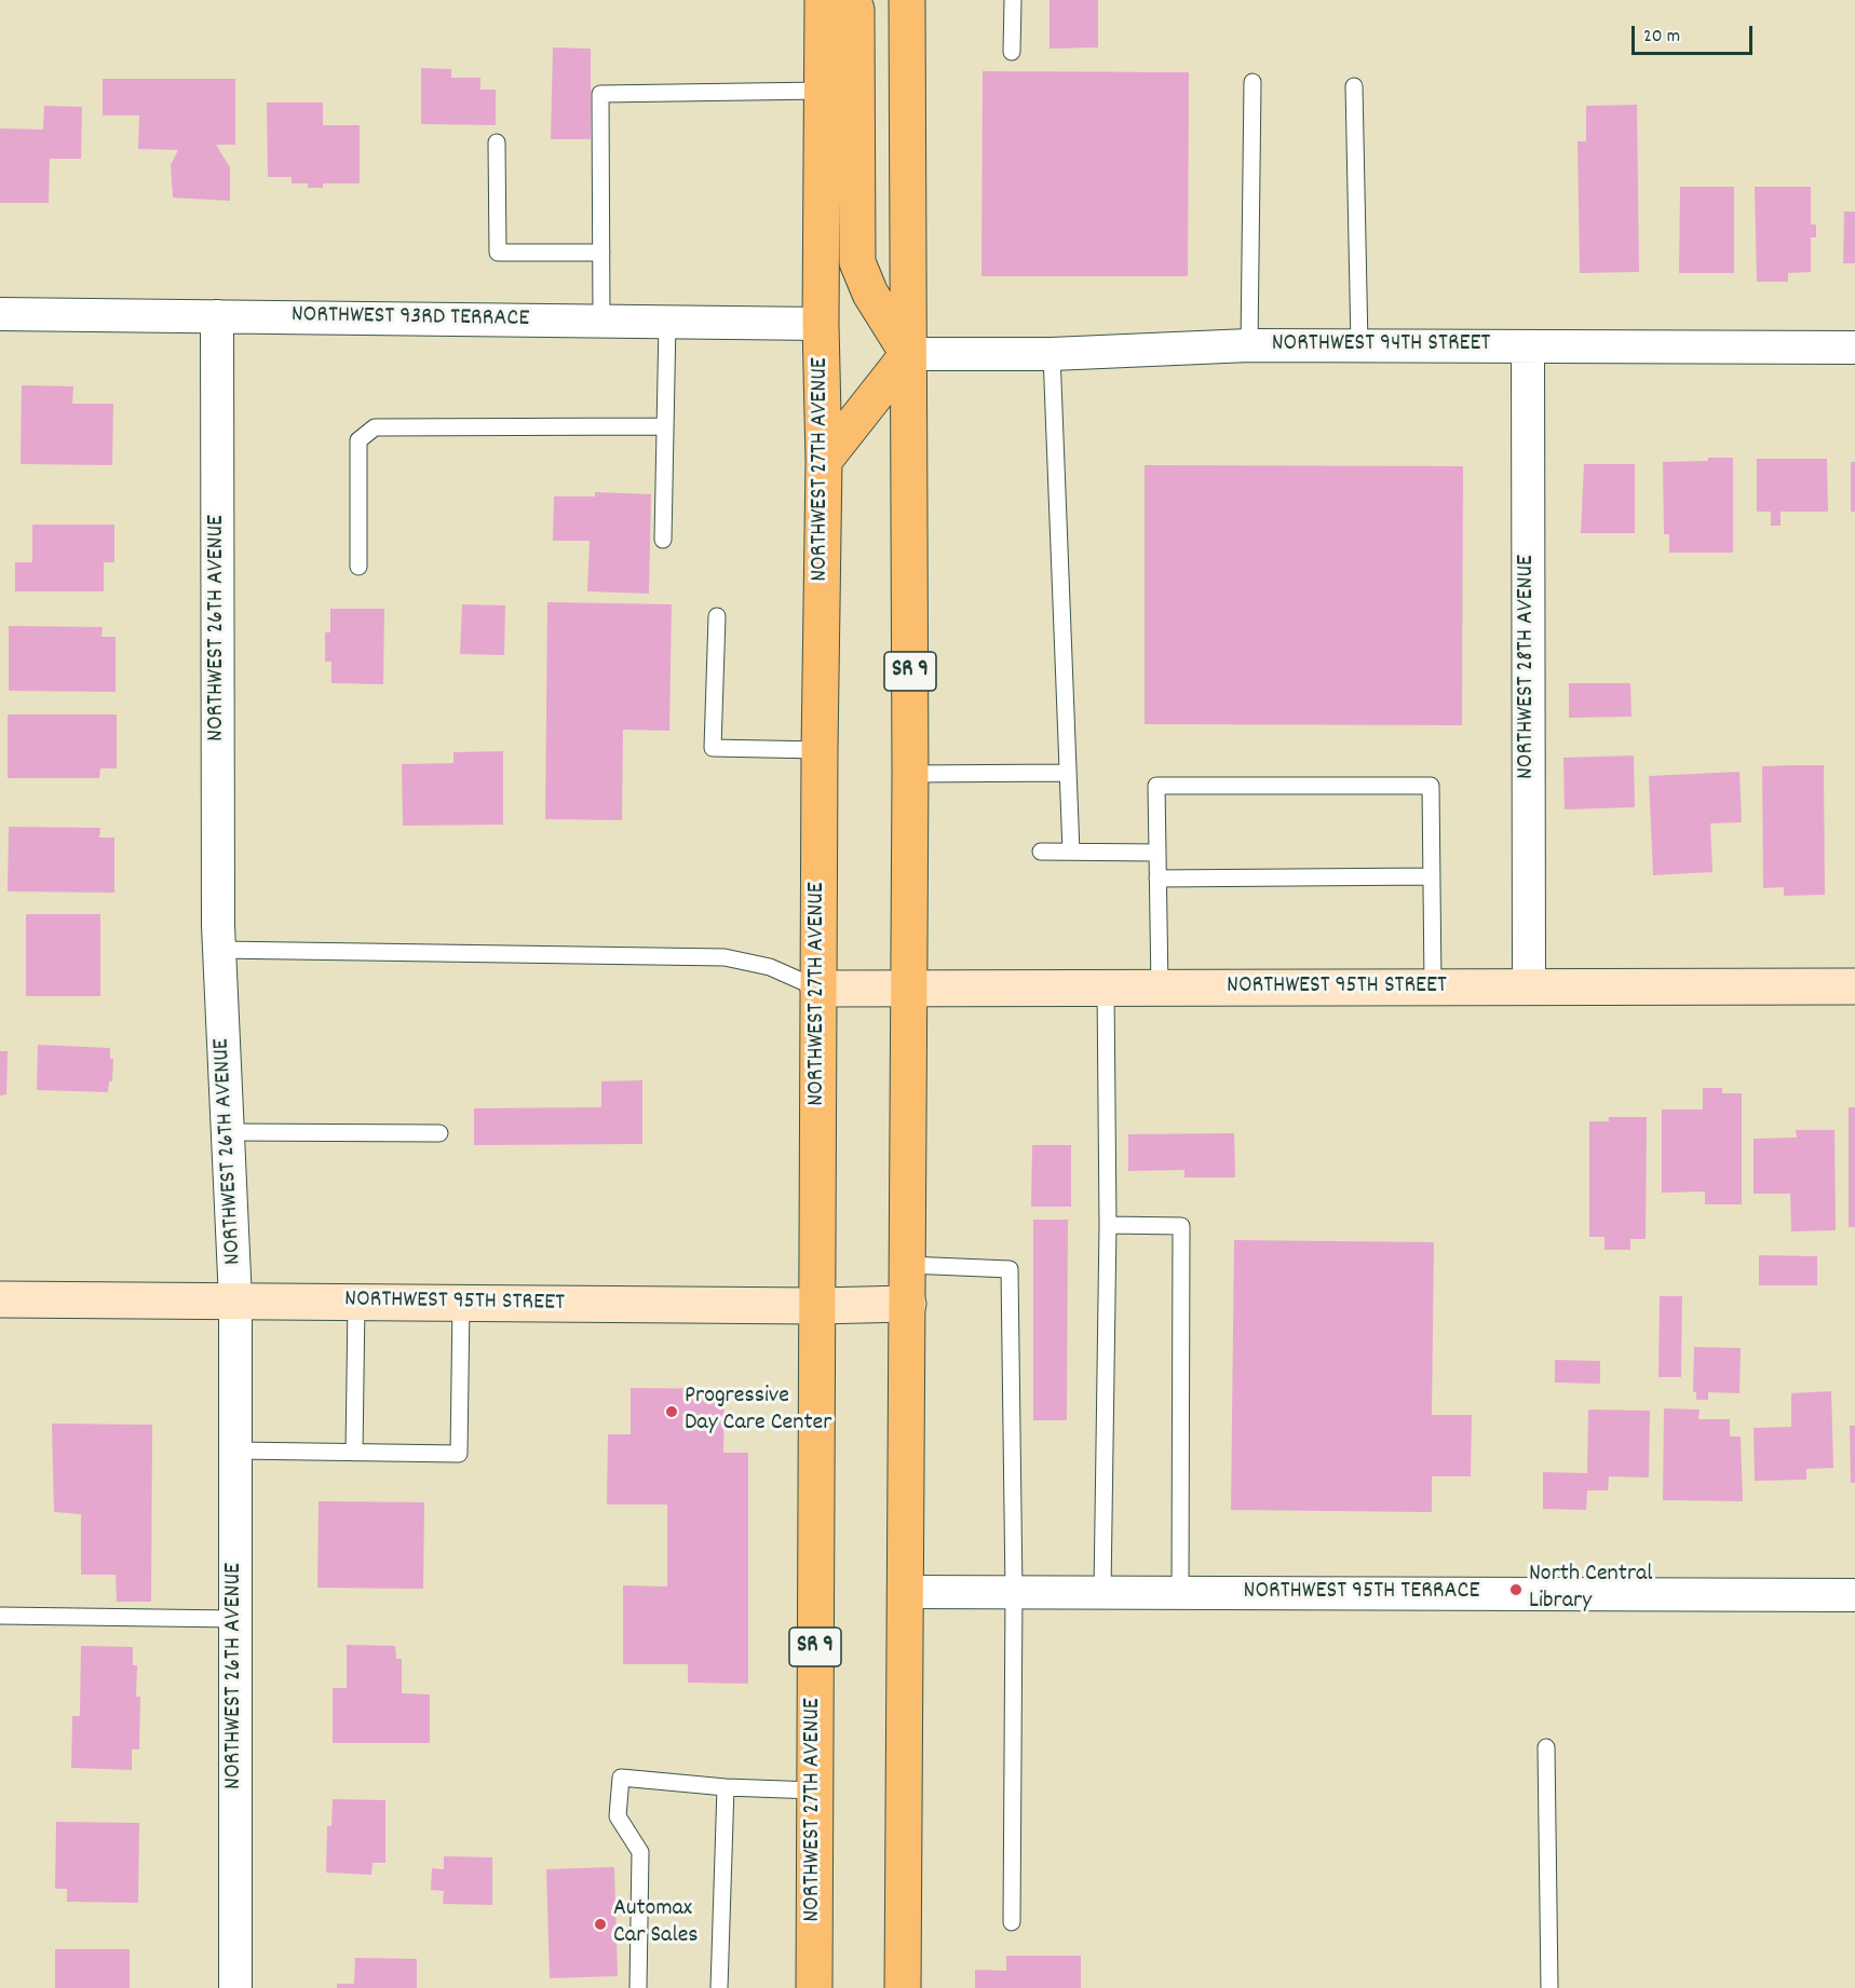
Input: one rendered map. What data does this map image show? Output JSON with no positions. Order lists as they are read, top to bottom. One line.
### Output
{"streets":{"main road":["NORTHWEST 27TH AVENUE","SR 9"],"street":["NORTHWEST 93RD TERRACE","NORTHWEST 94TH STREET","NORTHWEST 26TH AVENUE","NORTHWEST 28TH AVENUE","NORTHWEST 95TH STREET","NORTHWEST 95TH TERRACE"]},"crossings":[["NORTHWEST 93RD TERRACE","NORTHWEST 27TH AVENUE"],["NORTHWEST 93RD TERRACE","NORTHWEST 26TH AVENUE"],["NORTHWEST 94TH STREET","NORTHWEST 28TH AVENUE"],["NORTHWEST 94TH STREET","SR 9"],["NORTHWEST 27TH AVENUE","NORTHWEST 95TH STREET"],["NORTHWEST 26TH AVENUE","NORTHWEST 95TH STREET"],["NORTHWEST 28TH AVENUE","NORTHWEST 95TH STREET"],["SR 9","NORTHWEST 95TH STREET"],["SR 9","NORTHWEST 95TH TERRACE"]],"places":["Progressive Day Care Center","North Central Library","Automax Car Sales"],"scale_bar":"20 m"}
